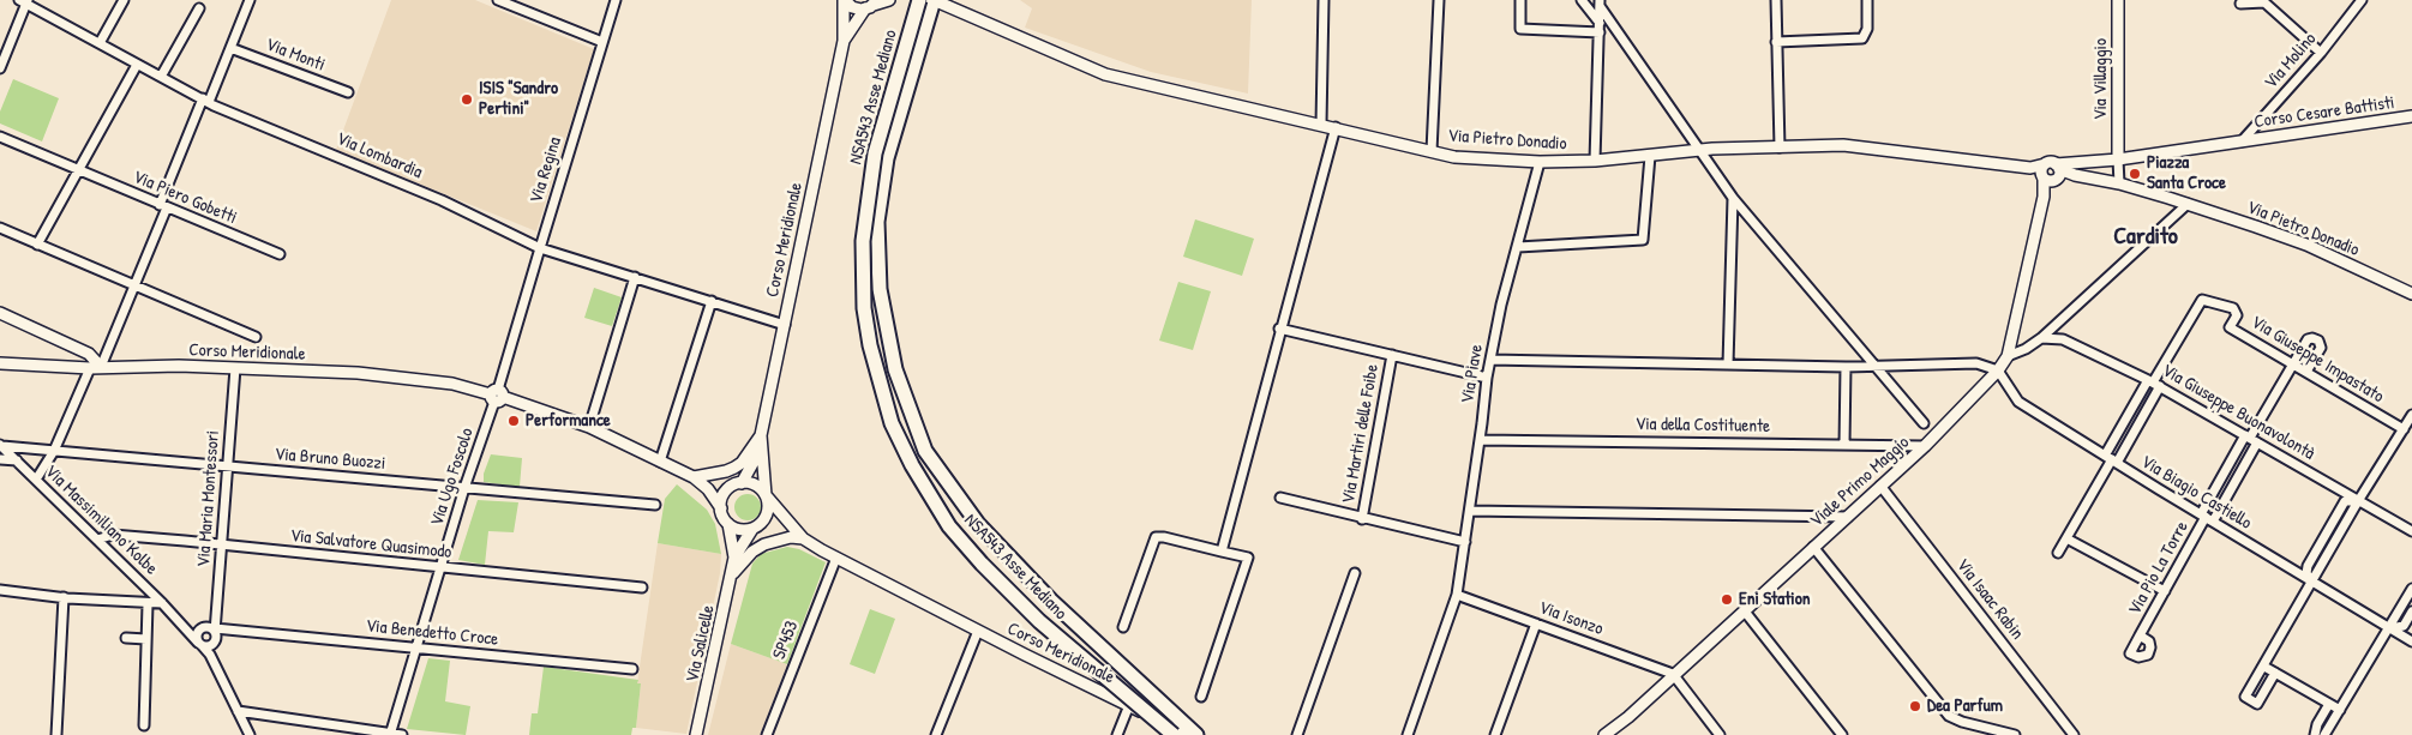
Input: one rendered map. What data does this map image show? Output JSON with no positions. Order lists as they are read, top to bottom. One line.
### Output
{"streets":{"highway":["NSA543 Asse Mediano"],"street":["Via Monti","Via Molino","Via Villaggio","Corso Cesare Battisti","Via Pietro Donadio","Via Lombardia","Via Regina","Via Piero Gobetti","Corso Meridionale","Via Giuseppe Impastato","Via Piave","Via Giuseppe Buonavolontà","Via della Costituente","Via Martiri delle Foibe","Via Bruno Buozzi","Via Ugo Foscolo","Viale Primo Maggio","Via Biagio Castiello","Via Maria Montessori","Via Massimiliano Kolbe","Via Salvatore Quasimodo","Via Pio La Torre","Via Isaac Rabin","Via Isonzo","Via Benedetto Croce","SP453","Via Salicelle"]},"crossings":[["Via Molino","Corso Cesare Battisti"],["Via Villaggio","Corso Cesare Battisti"],["NSA543 Asse Mediano","Via Pietro Donadio"],["Corso Cesare Battisti","Via Pietro Donadio"],["Corso Cesare Battisti","Viale Primo Maggio"],["Via Pietro Donadio","Via Piave"],["Via Pietro Donadio","Viale Primo Maggio"],["Via Lombardia","Via Regina"],["Via Lombardia","Corso Meridionale"],["Corso Meridionale","Via Ugo Foscolo"],["Corso Meridionale","Via Maria Montessori"],["Corso Meridionale","SP453"],["Via Giuseppe Impastato","Via Giuseppe Buonavolontà"],["Via Giuseppe Impastato","Via Pio La Torre"],["Via Piave","Via della Costituente"],["Via Piave","Via Isonzo"],["Via Giuseppe Buonavolontà","Via Pio La Torre"],["Via della Costituente","Viale Primo Maggio"],["Via Bruno Buozzi","Via Ugo Foscolo"],["Via Bruno Buozzi","Via Maria Montessori"],["Via Bruno Buozzi","Via Massimiliano Kolbe"],["Via Ugo Foscolo","Via Salvatore Quasimodo"],["Via Ugo Foscolo","Via Benedetto Croce"],["Viale Primo Maggio","Via Biagio Castiello"],["Viale Primo Maggio","Via Isaac Rabin"],["Viale Primo Maggio","Via Isonzo"],["Via Biagio Castiello","Via Pio La Torre"],["Via Maria Montessori","Via Massimiliano Kolbe"],["Via Maria Montessori","Via Salvatore Quasimodo"],["Via Maria Montessori","Via Benedetto Croce"],["Via Massimiliano Kolbe","Via Salvatore Quasimodo"],["Via Massimiliano Kolbe","Via Benedetto Croce"]],"districts":["Cardito"],"places":["ISIS \"Sandro Pertini\"","Piazza Santa Croce","Performance","Eni Station","Dea Parfum"]}
